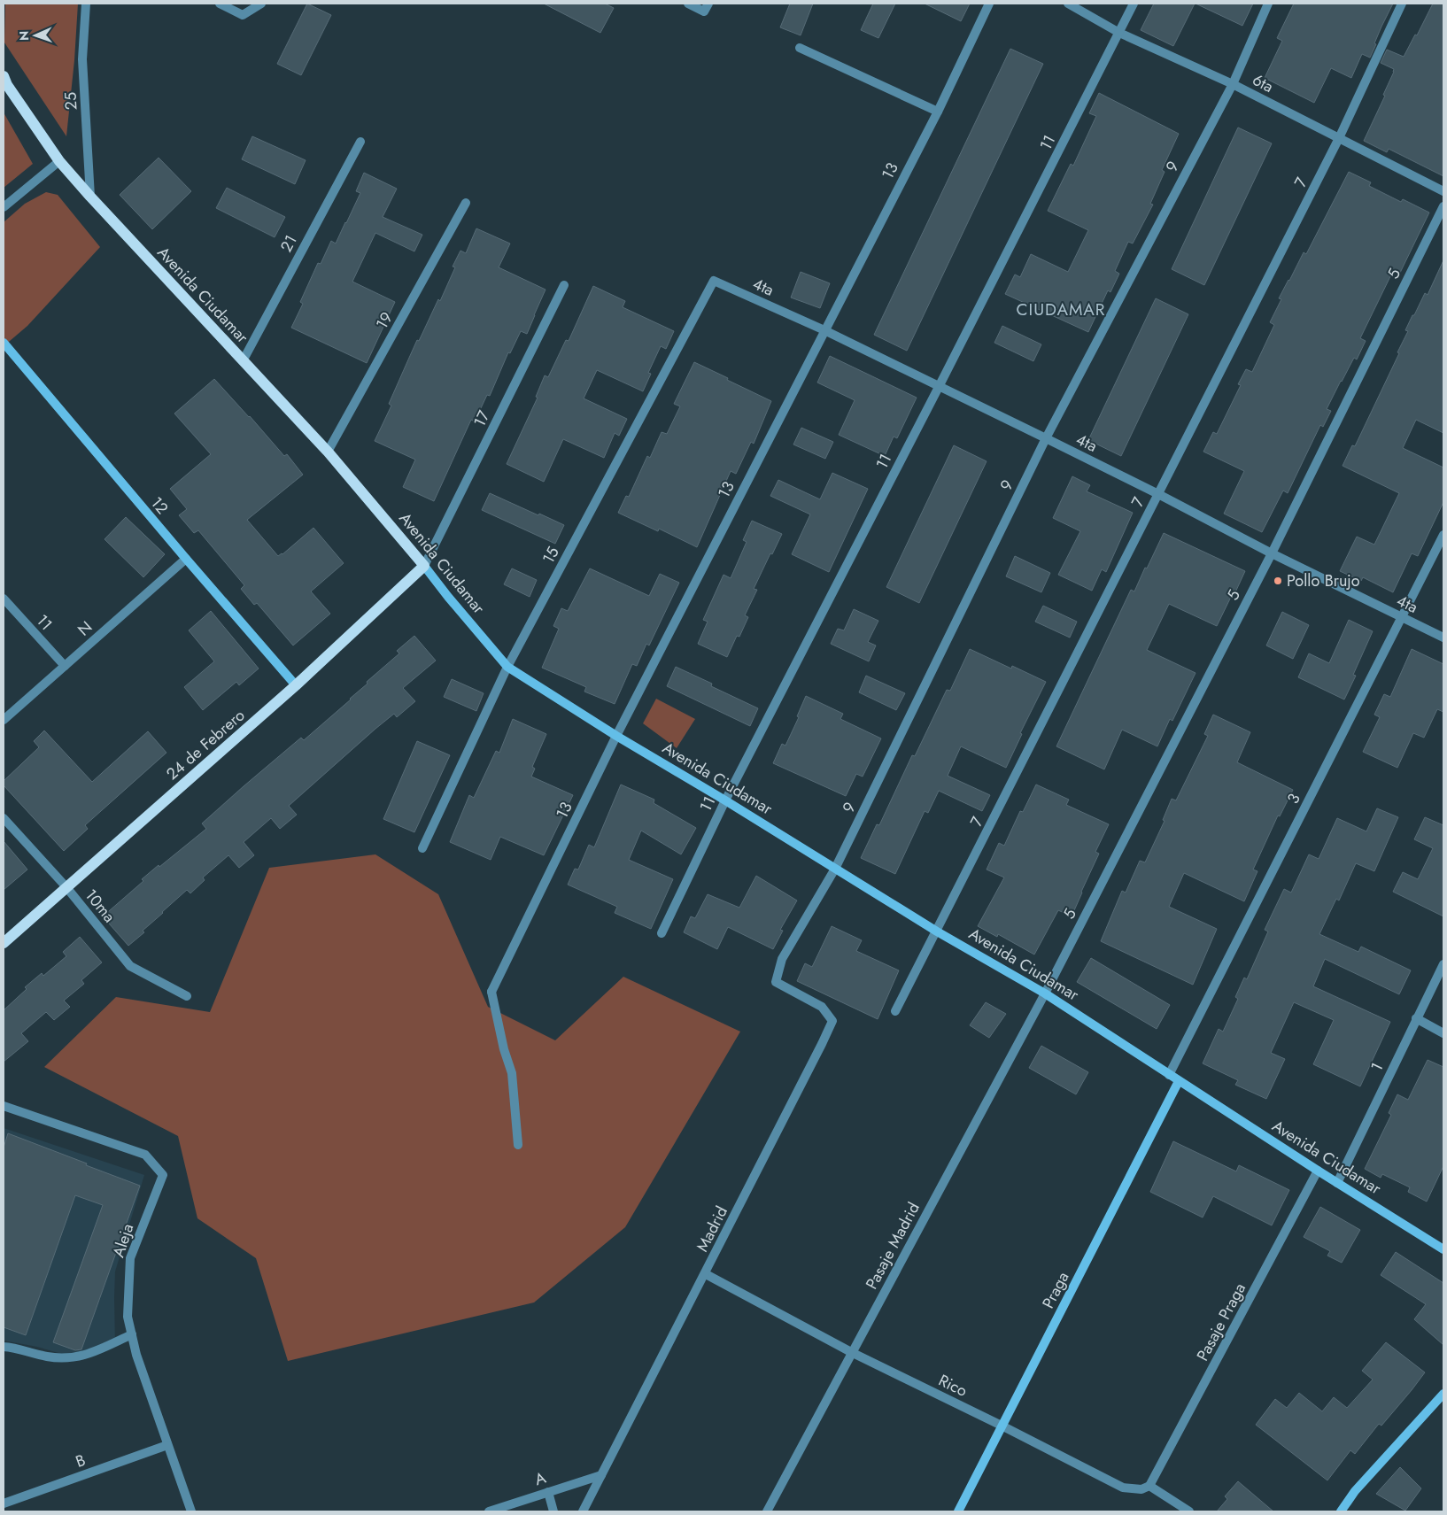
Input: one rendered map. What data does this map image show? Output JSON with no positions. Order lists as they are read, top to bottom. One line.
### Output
{"streets":{"main road":["Avenida Ciudamar","12","24 de Febrero","Praga"],"street":["6ta","25","11","9","13","7","21","5","4ta","19","17","15","N","3","10ma","1","Madrid","Aleja","Pasaje Madrid","Pasaje Praga","Rico","B","A"]},"crossings":[["6ta","11"],["6ta","9"],["6ta","7"],["25","Avenida Ciudamar"],["11","4ta"],["11","Avenida Ciudamar"],["11","N"],["9","4ta"],["9","Avenida Ciudamar"],["9","Madrid"],["13","4ta"],["13","Avenida Ciudamar"],["7","4ta"],["7","Avenida Ciudamar"],["21","Avenida Ciudamar"],["5","4ta"],["5","Avenida Ciudamar"],["5","Pasaje Madrid"],["4ta","15"],["4ta","3"],["Avenida Ciudamar","19"],["Avenida Ciudamar","17"],["Avenida Ciudamar","15"],["Avenida Ciudamar","24 de Febrero"],["Avenida Ciudamar","3"],["Avenida Ciudamar","1"],["Avenida Ciudamar","Pasaje Madrid"],["Avenida Ciudamar","Praga"],["Avenida Ciudamar","Pasaje Praga"],["17","24 de Febrero"],["12","N"],["12","24 de Febrero"],["24 de Febrero","10ma"],["Madrid","Rico"],["Madrid","A"],["Aleja","B"],["Pasaje Madrid","Rico"],["Praga","Rico"],["Pasaje Praga","Rico"]],"districts":["CIUDAMAR"],"places":["Pollo Brujo"],"north":"left"}
